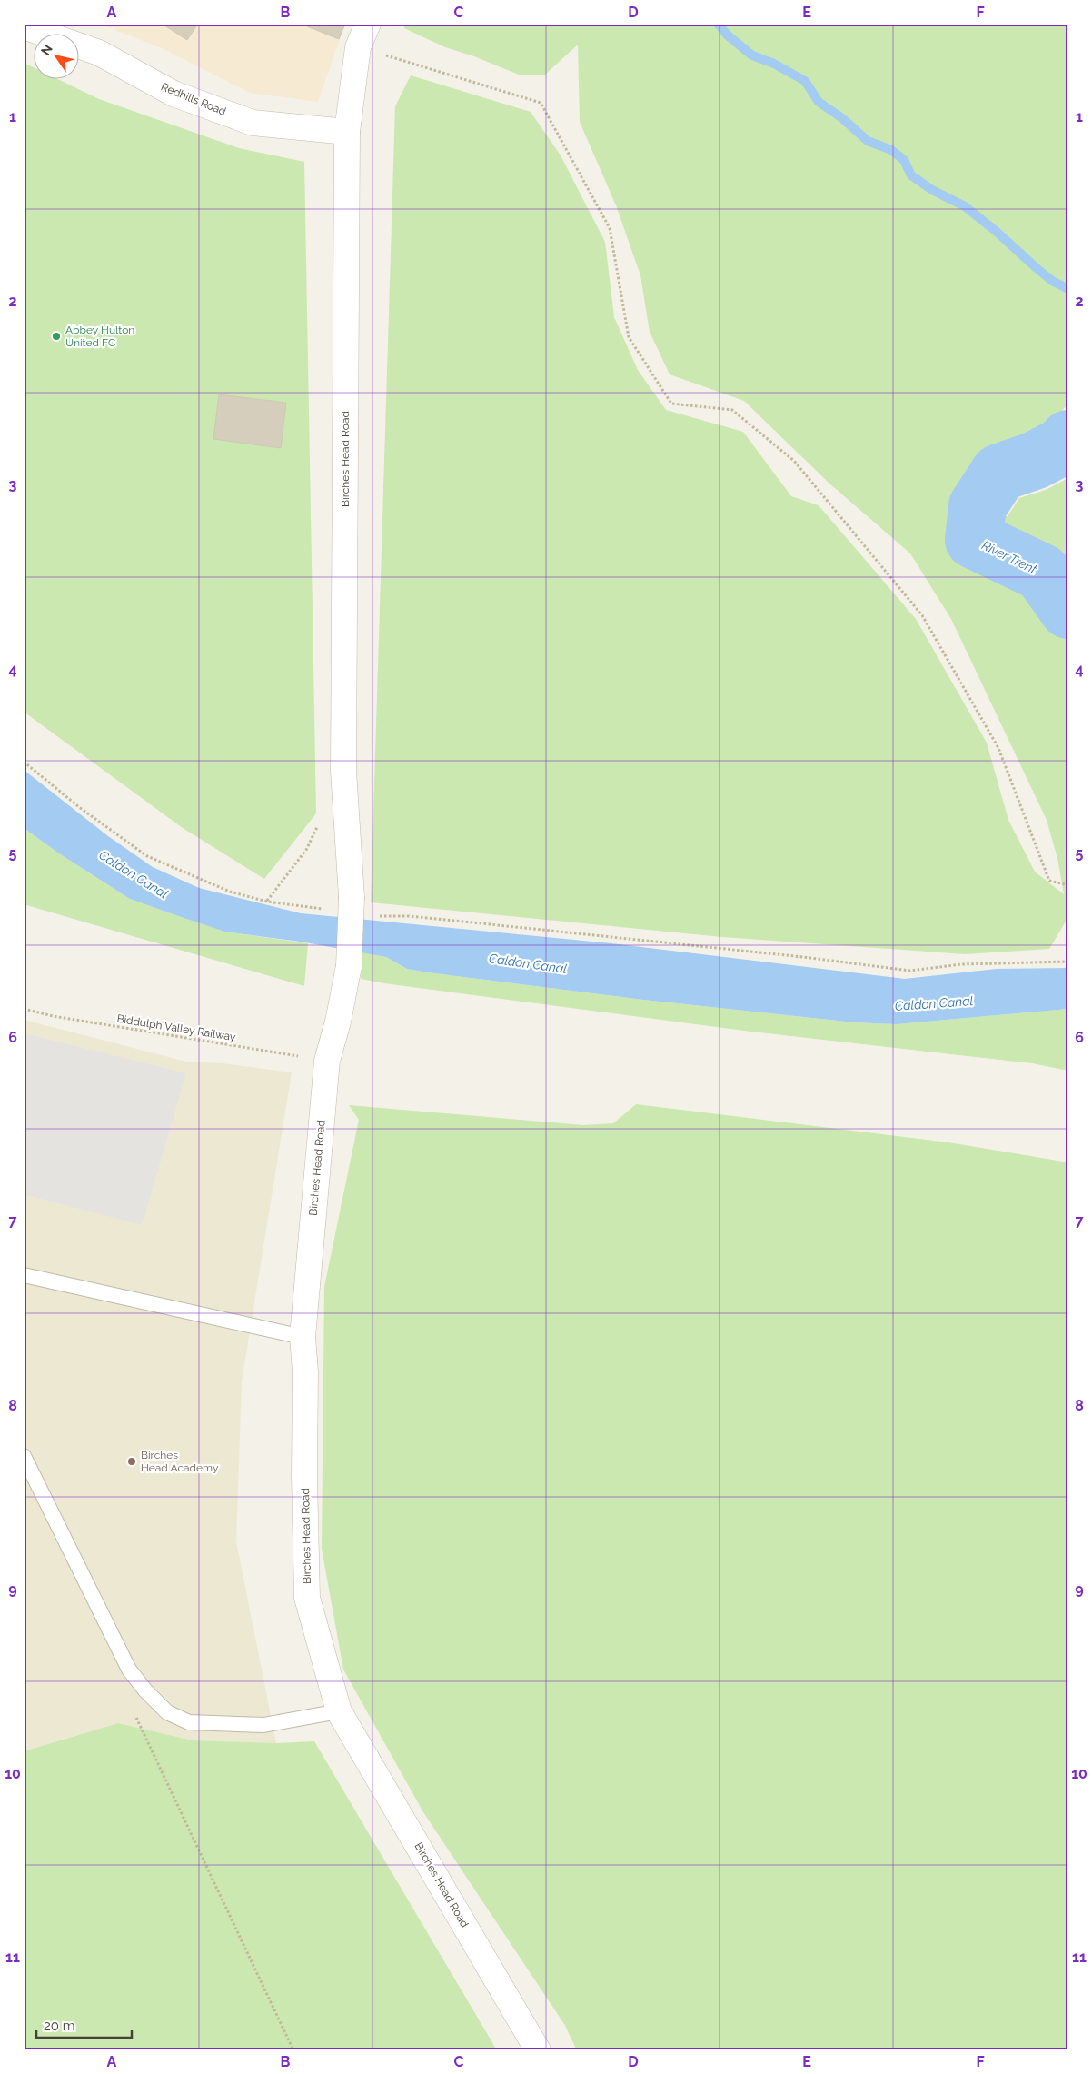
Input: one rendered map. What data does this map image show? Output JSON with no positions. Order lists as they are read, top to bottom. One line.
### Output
{"streets":{"street":["Redhills Road","Birches Head Road"],"path":["Biddulph Valley Railway"]},"crossings":[["Redhills Road","Birches Head Road"],["Birches Head Road","Biddulph Valley Railway"]],"water":["River Trent","Caldon Canal"],"places":["Abbey Hulton United FC","Birches Head Academy"],"scale_bar":"20 m","north":"top left","grid":{"columns":["A","B","C","D","E","F"],"rows":["1","2","3","4","5","6","7","8","9","10","11"]}}
